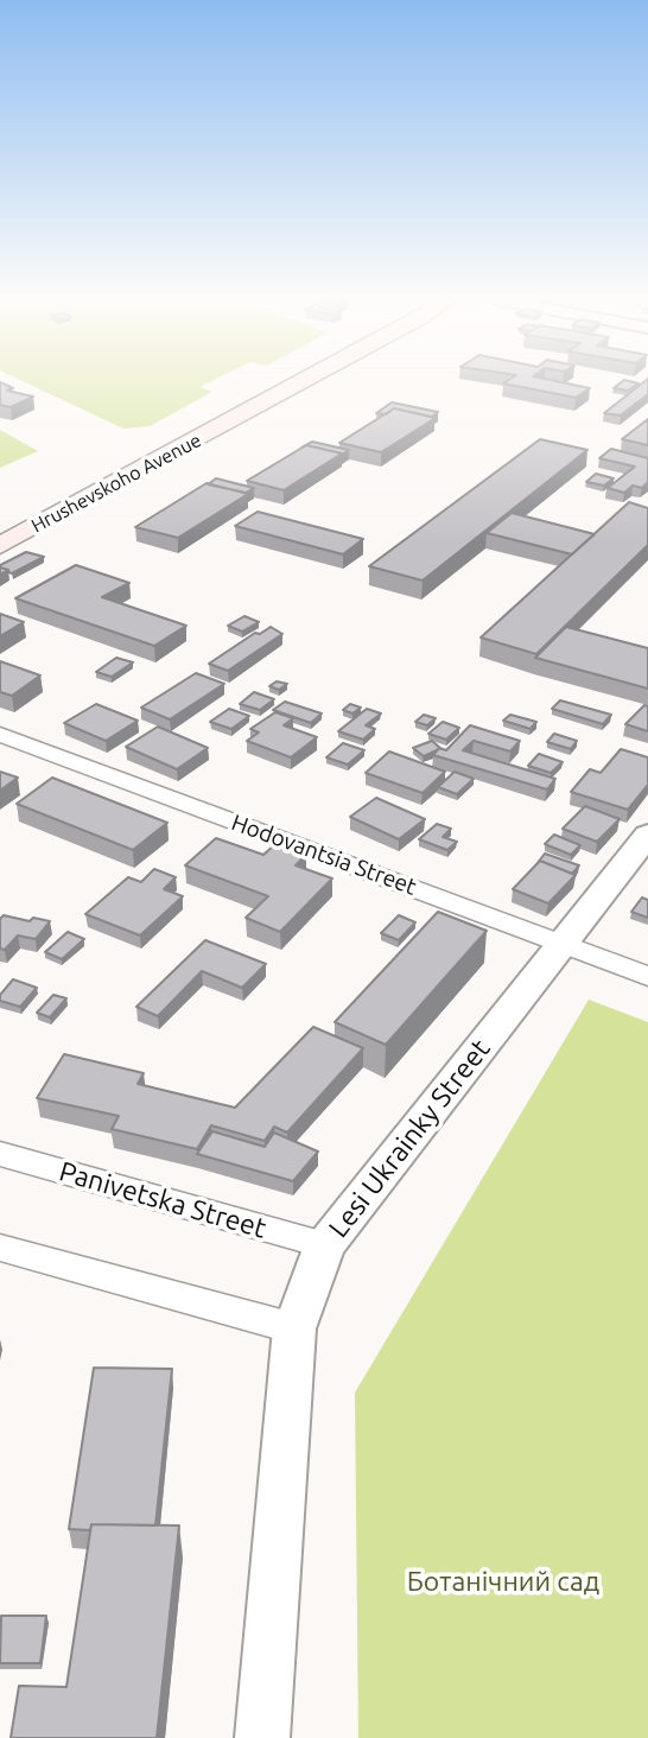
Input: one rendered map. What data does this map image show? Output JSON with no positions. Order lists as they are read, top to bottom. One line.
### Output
{"streets":{"main road":["Hrushevskoho Avenue"],"street":["Hodovantsia Street","Lesi Ukrainky Street","Panivetska Street"]},"crossings":[["Hodovantsia Street","Lesi Ukrainky Street"],["Lesi Ukrainky Street","Panivetska Street"]],"parks":["Ботанічний сад"]}
